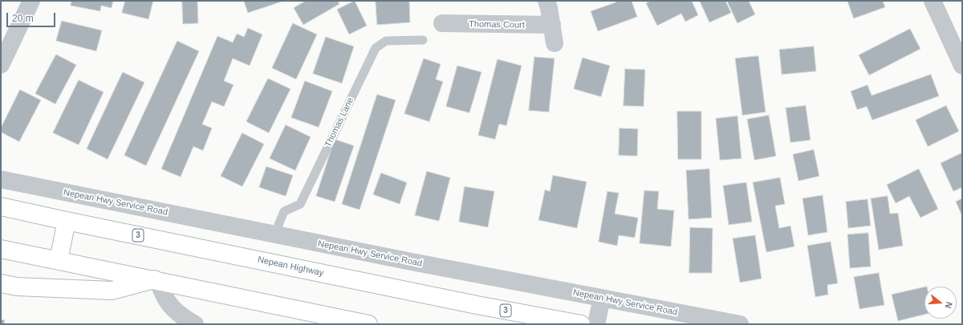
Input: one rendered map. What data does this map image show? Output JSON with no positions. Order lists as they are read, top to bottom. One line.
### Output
{"streets":{"main road":["3","Nepean Highway"],"street":["Thomas Court","Nepean Hwy Service Road"],"lane":["Thomas Lane"]},"crossings":[["Thomas Lane","Nepean Hwy Service Road"]],"scale_bar":"20 m","north":"right"}
